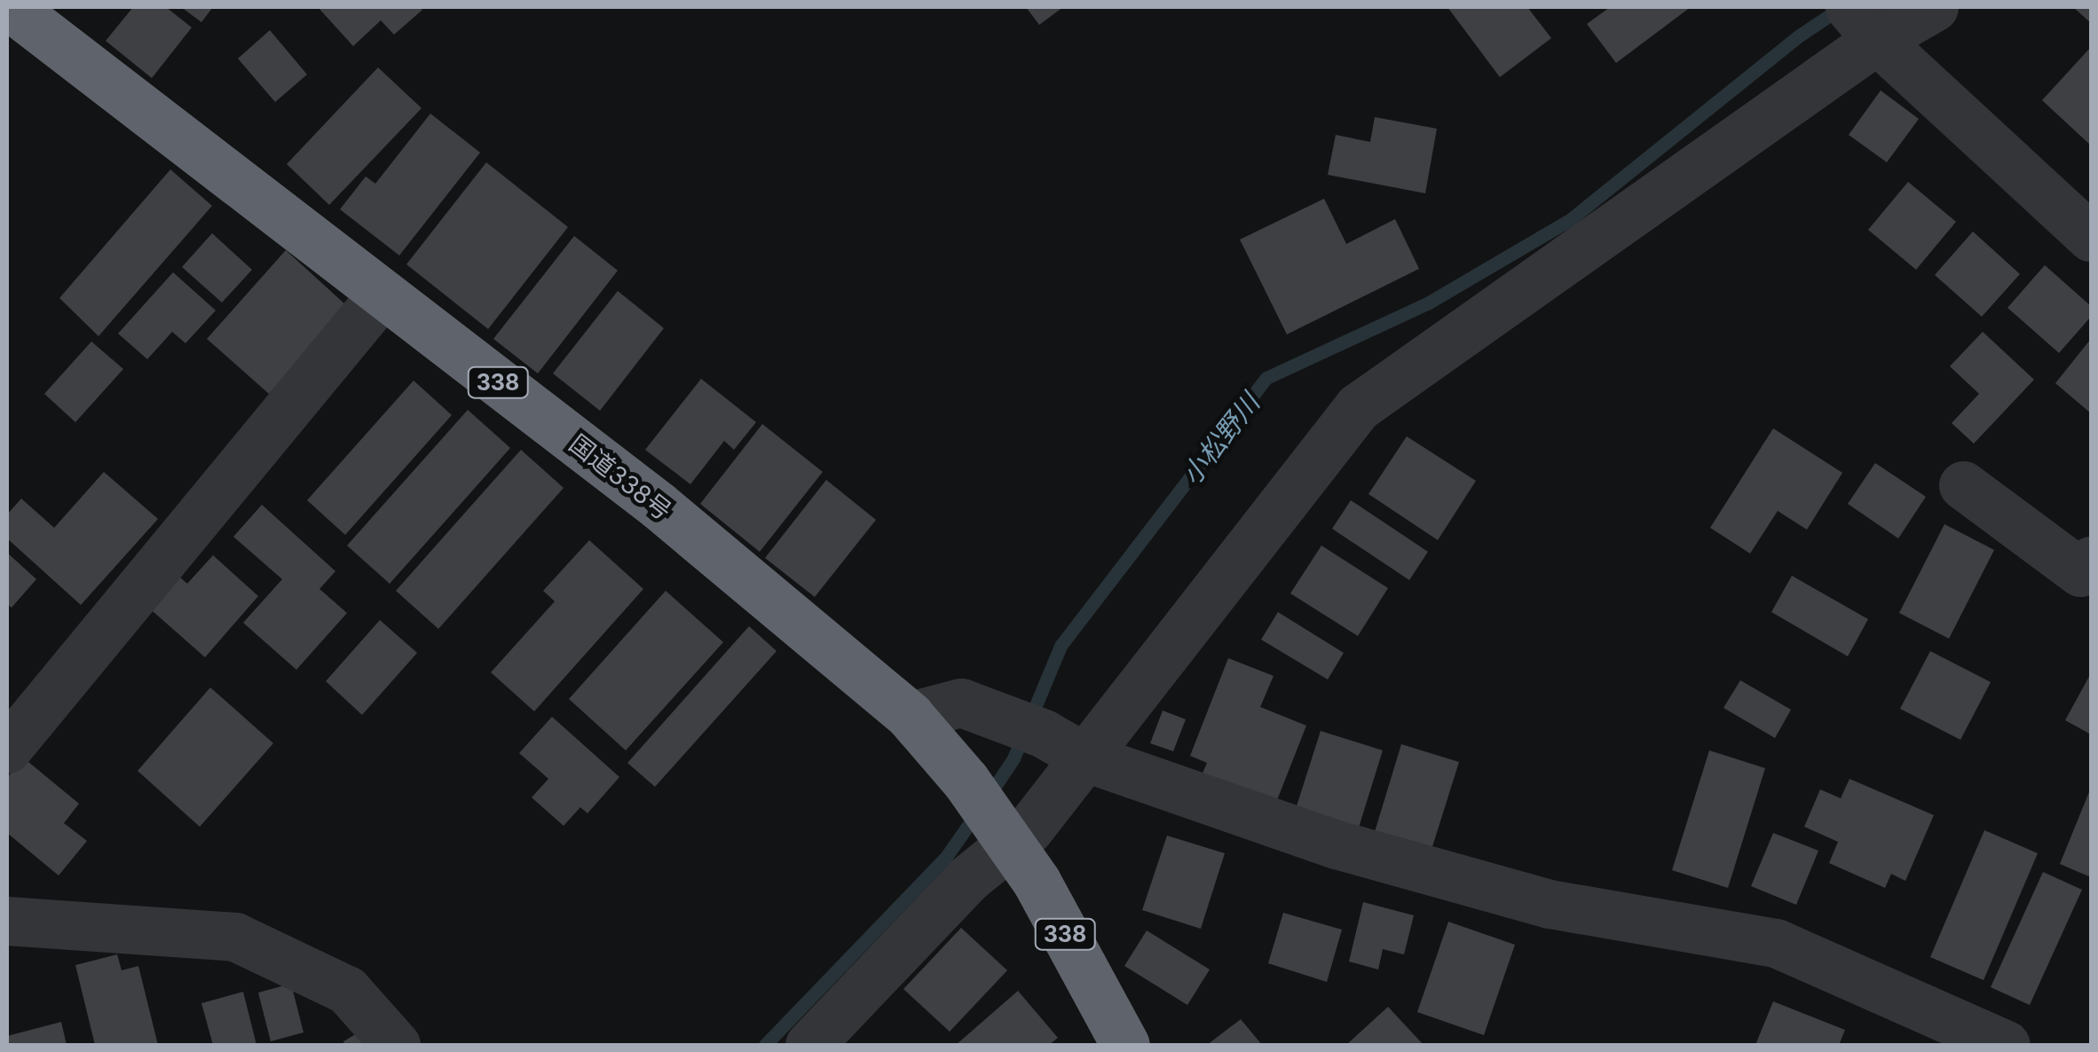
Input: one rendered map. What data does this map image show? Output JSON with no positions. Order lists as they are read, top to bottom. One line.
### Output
{"streets":{"highway":["338","国道338号"]},"water":["小松野川"]}
